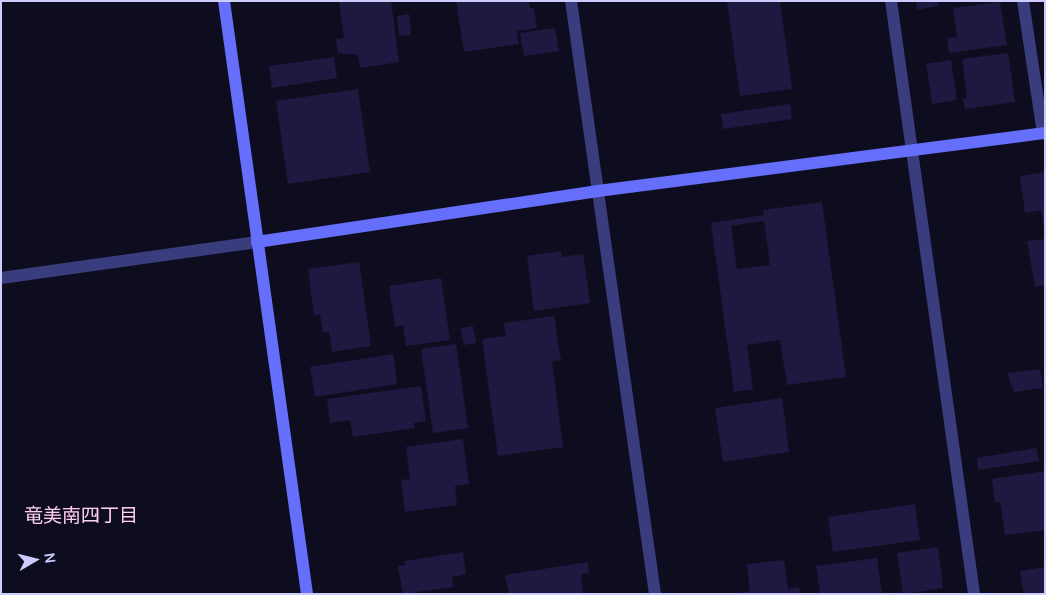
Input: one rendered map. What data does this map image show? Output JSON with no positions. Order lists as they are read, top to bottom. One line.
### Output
{"districts":["竜美南四丁目"],"north":"right"}
